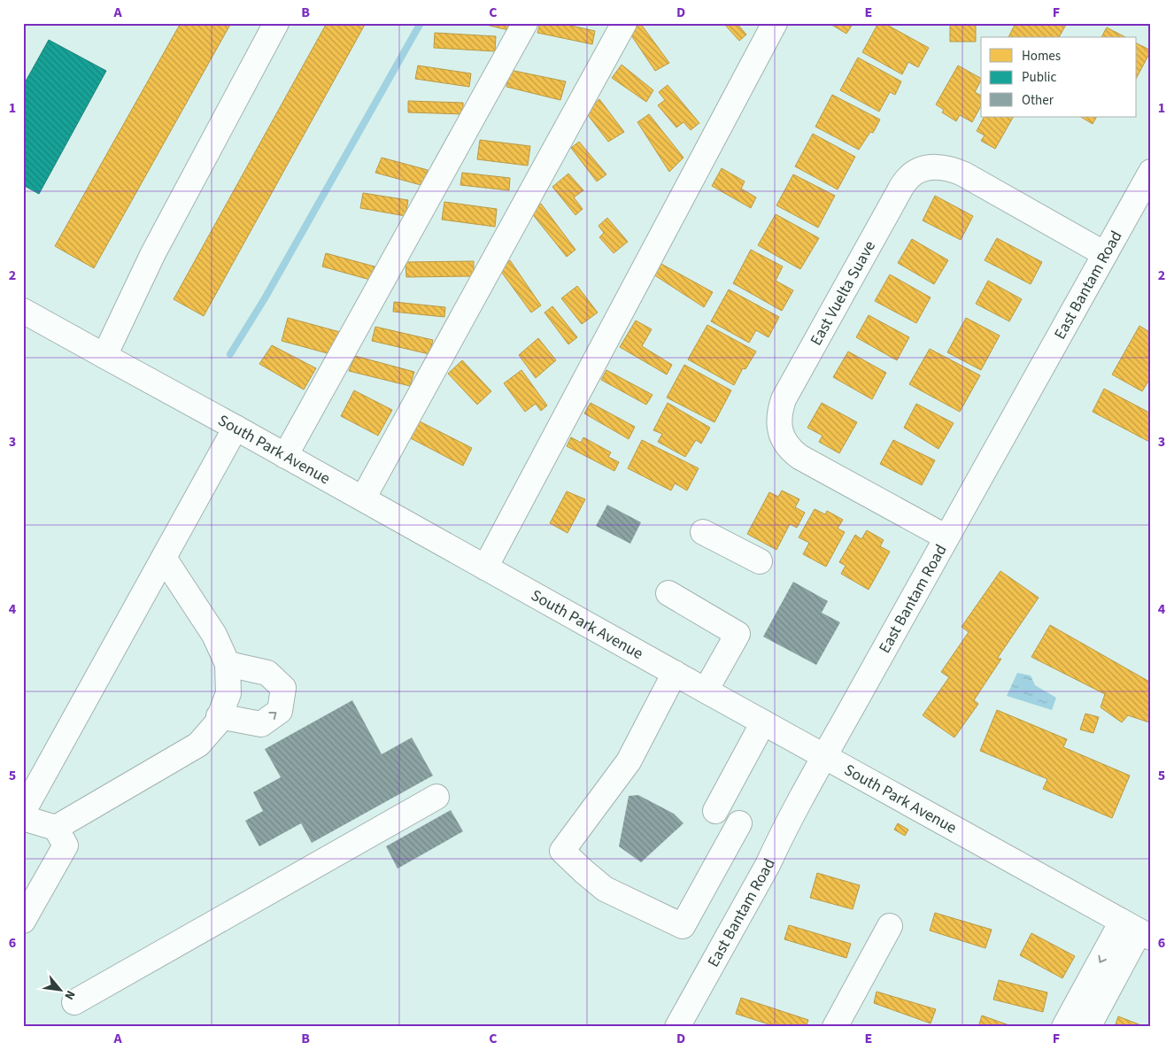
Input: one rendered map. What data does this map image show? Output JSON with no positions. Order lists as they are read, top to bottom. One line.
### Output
{"streets":{"street":["East Bantam Road","East Vuelta Suave","South Park Avenue"]},"crossings":[["East Bantam Road","East Vuelta Suave"],["East Bantam Road","South Park Avenue"]],"legend":["Homes","Public","Other"],"north":"bottom right","grid":{"columns":["A","B","C","D","E","F"],"rows":["1","2","3","4","5","6"]}}
